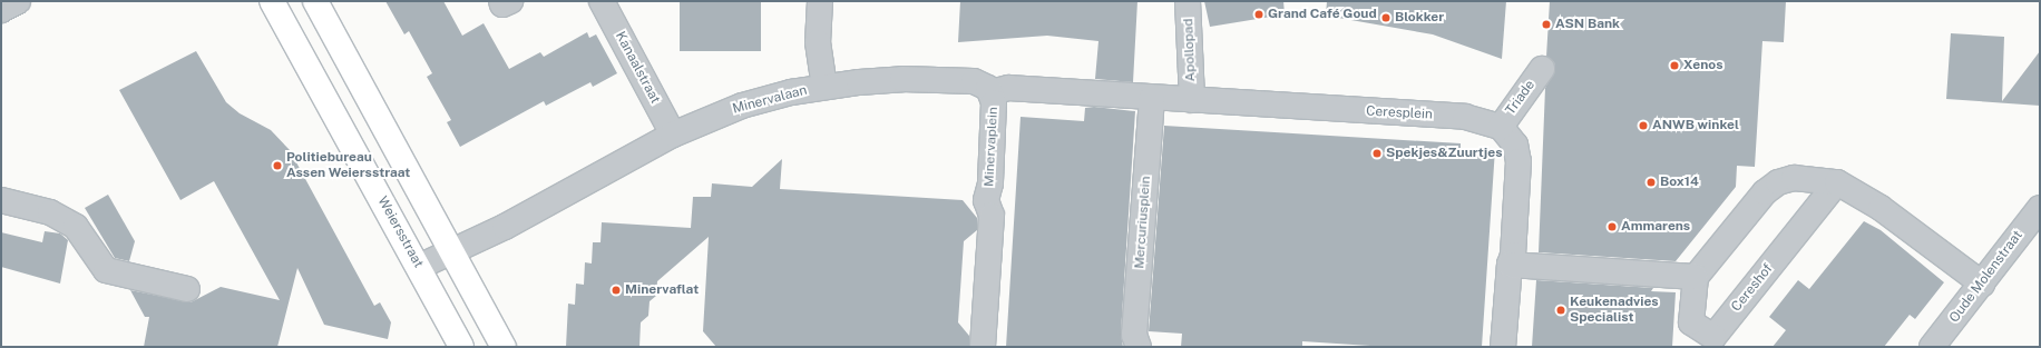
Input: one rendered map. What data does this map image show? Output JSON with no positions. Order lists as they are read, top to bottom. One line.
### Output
{"streets":{"main road":["Weiersstraat"],"street":["Apollopad","Kanaalstraat","Triade","Minervalaan","Ceresplein","Minervaplein","Mercuriusplein","Oude Molenstraat","Cereshof"]},"crossings":[["Apollopad","Ceresplein"],["Kanaalstraat","Minervalaan"],["Triade","Ceresplein"],["Minervalaan","Minervaplein"],["Minervalaan","Weiersstraat"],["Ceresplein","Mercuriusplein"]],"places":["Grand Café Goud","Blokker","ASN Bank","Xenos","ANWB winkel","Spekjes&Zuurtjes","Politiebureau Assen Weiersstraat","Box14","Ammarens","Minervaflat","Keukenadvies Specialist"]}
